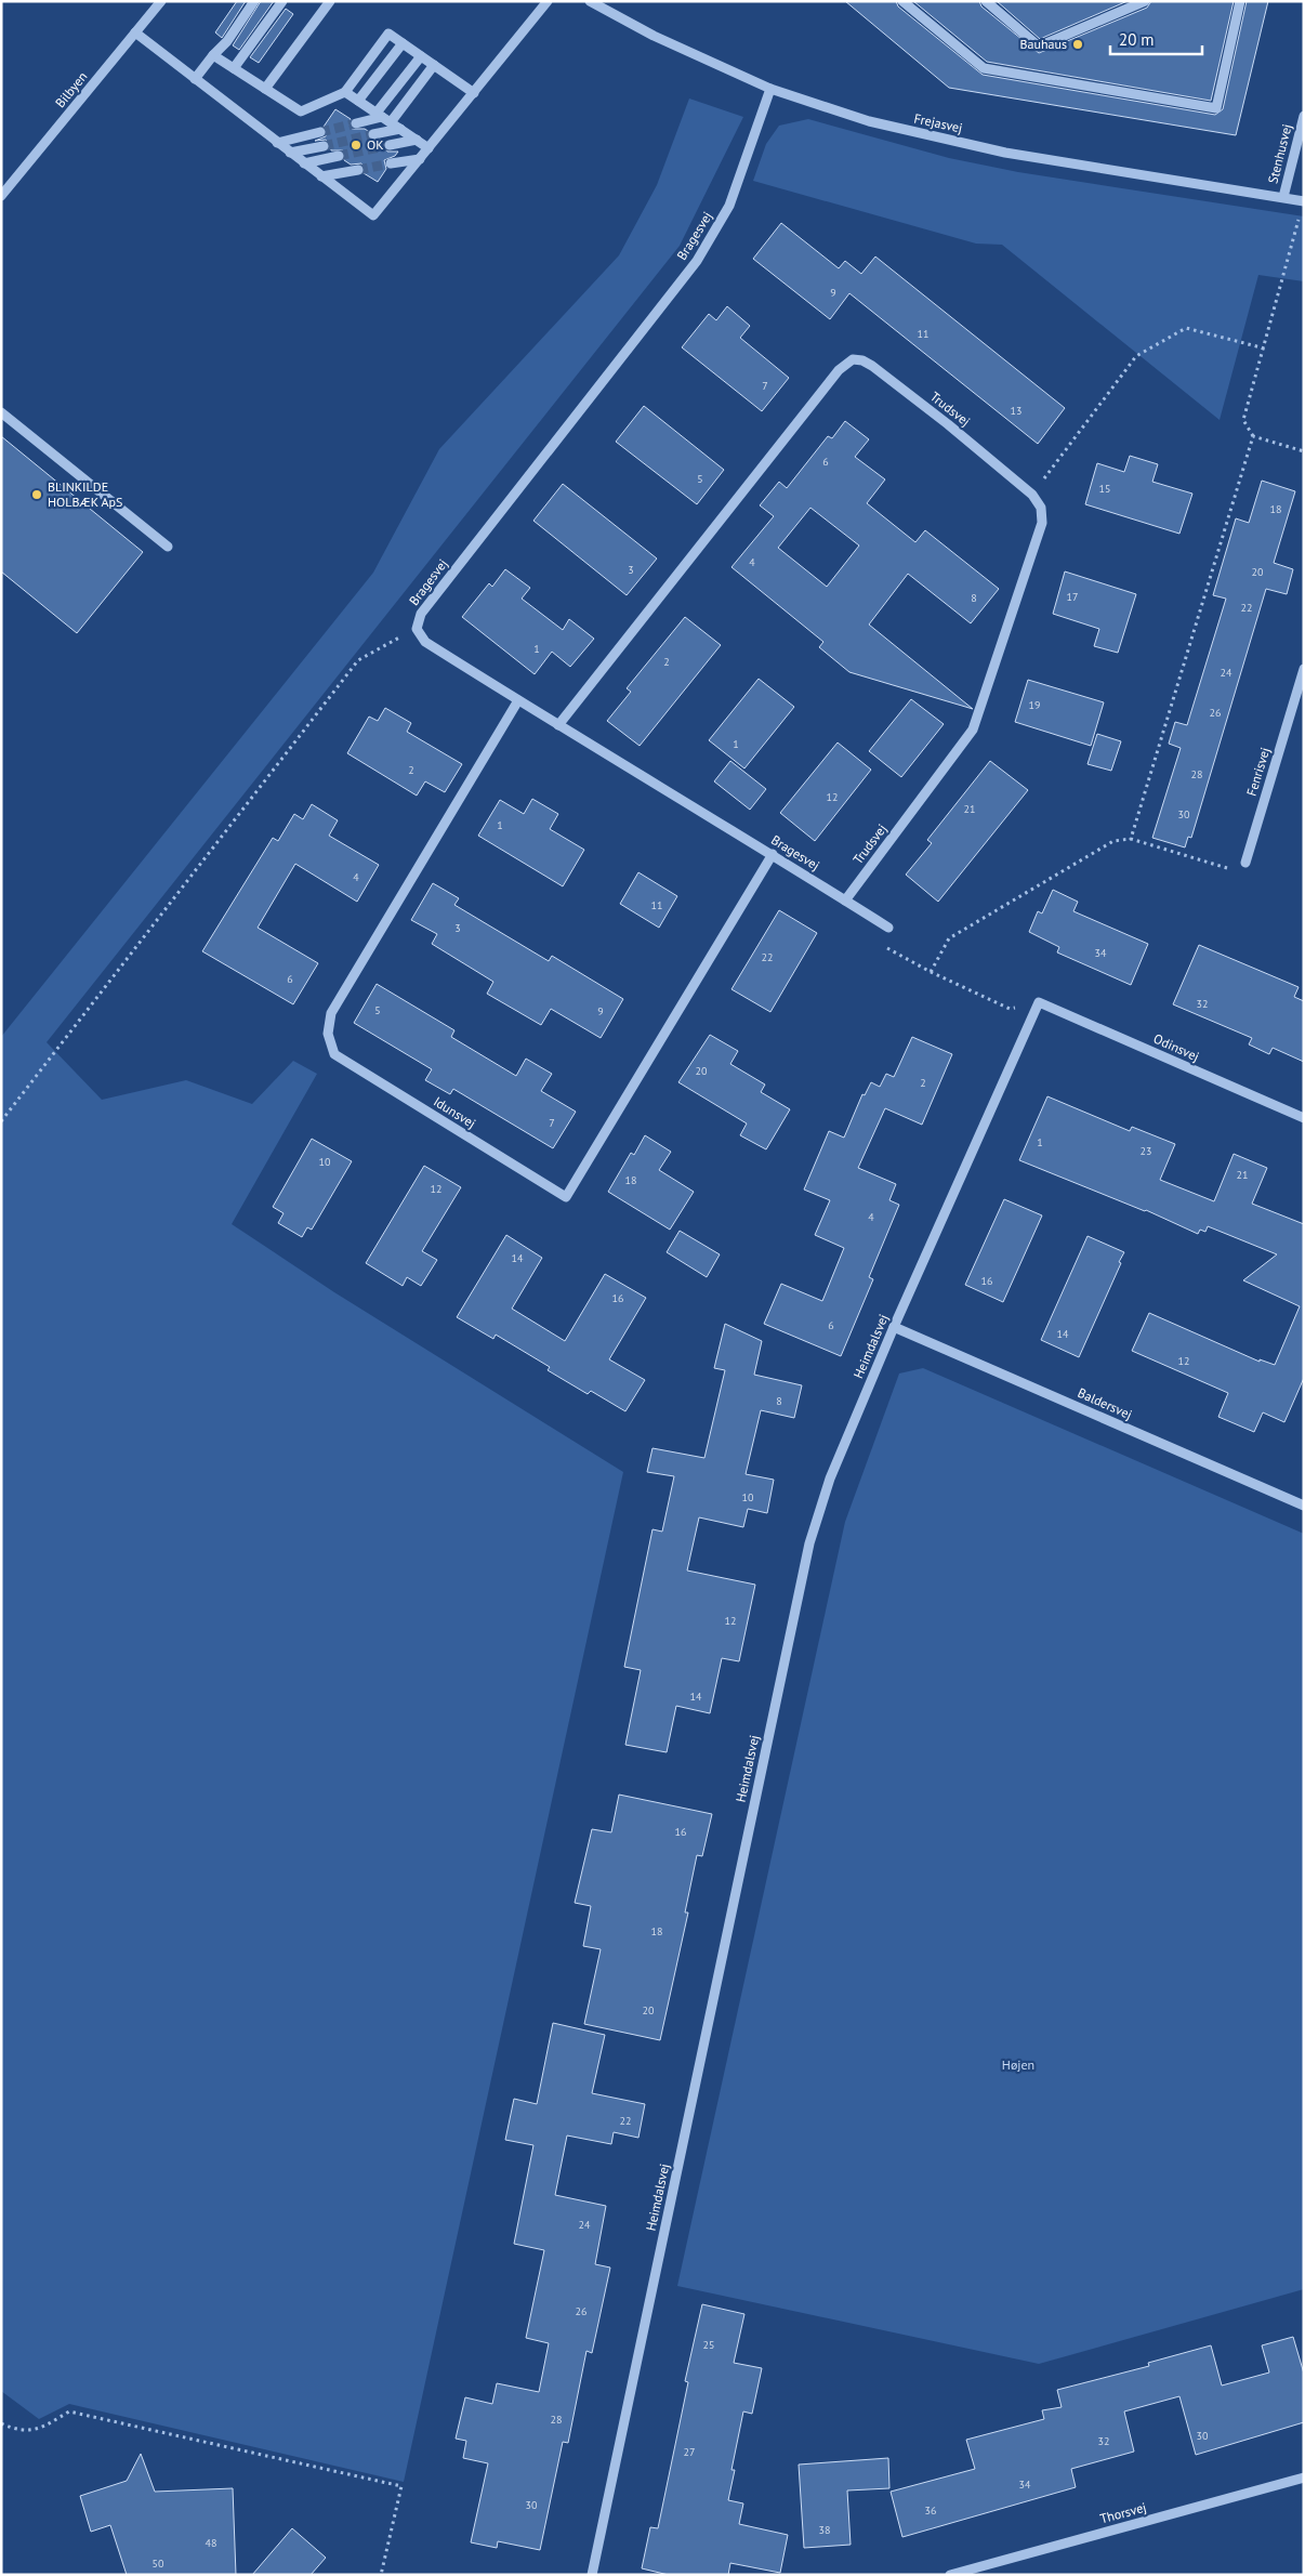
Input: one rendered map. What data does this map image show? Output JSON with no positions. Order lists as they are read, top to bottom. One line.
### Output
{"streets":{"street":["Bilbyen","Frejasvej","Stenhusvej","Bragesvej","Trudsvej","Fenrisvej","Odinsvej","Idunsvej","Heimdalsvej","Baldersvej","Thorsvej"]},"crossings":[["Frejasvej","Stenhusvej"],["Frejasvej","Bragesvej"],["Bragesvej","Trudsvej"],["Bragesvej","Idunsvej"],["Odinsvej","Heimdalsvej"],["Heimdalsvej","Baldersvej"]],"parks":["Højen"],"places":["Bauhaus","OK","BLINKILDE HOLBÆK ApS"],"house_numbers":["9","11","7","13","6","5","15","18","4","3","20","17","8","22","1","2","24","19","26","1","2","28","12","21","30","1","4","11","3","34","22","6","32","5","9","20","2","7","1","23","10","21","18","12","4","14","16","16","6","14","12","8","10","12","14","16","18","20","22","24","26","25","28","30","32","27","34","30","36","38","48","50"],"scale_bar":"20 m"}
